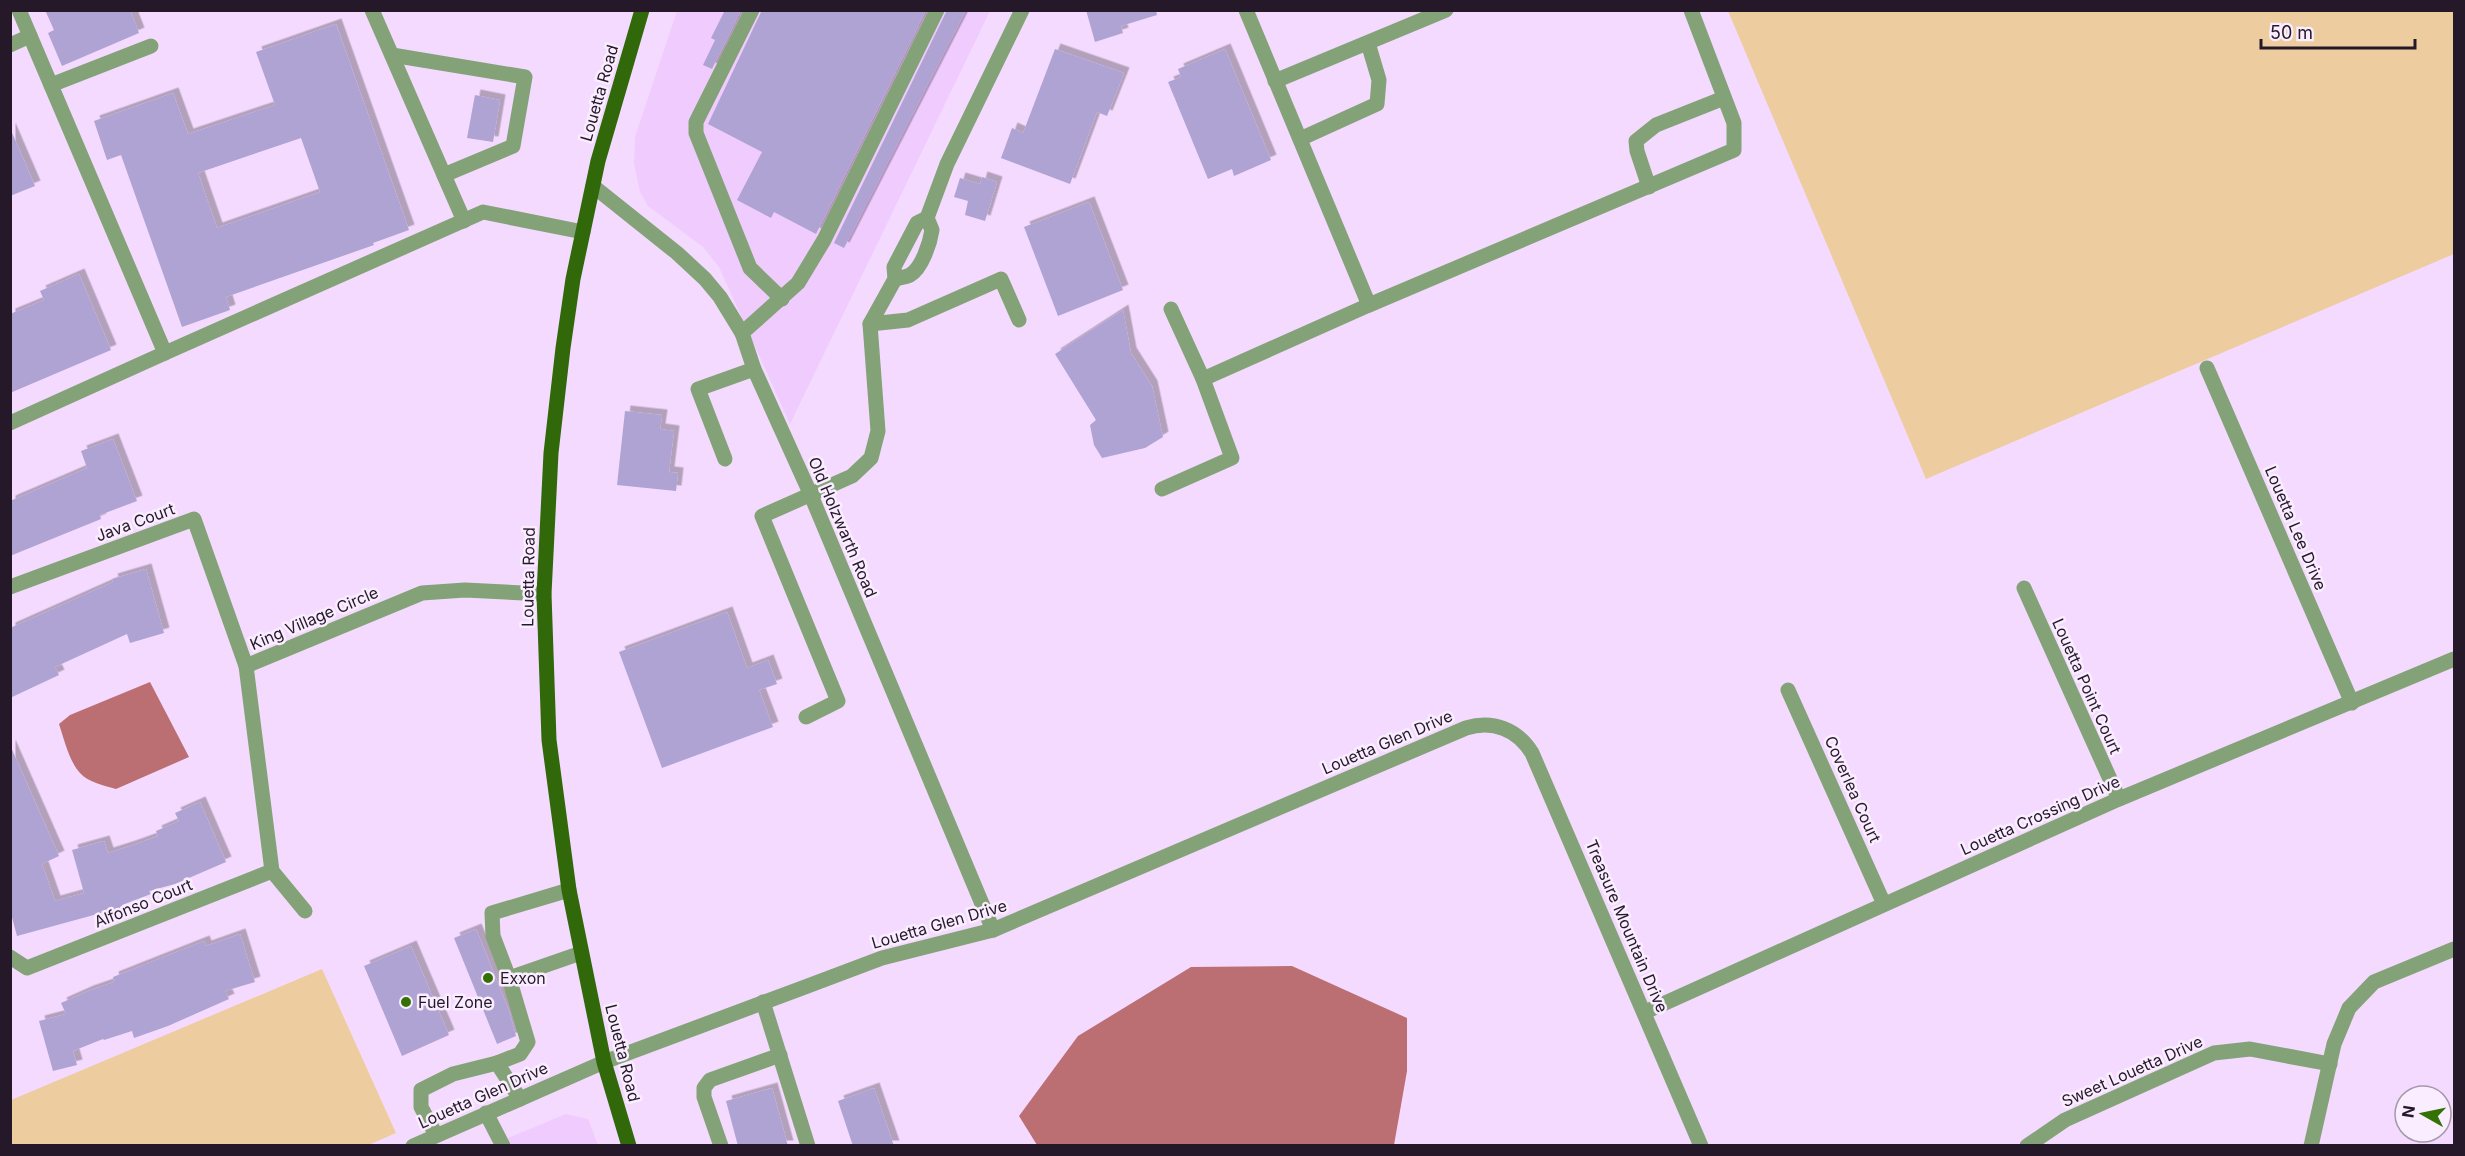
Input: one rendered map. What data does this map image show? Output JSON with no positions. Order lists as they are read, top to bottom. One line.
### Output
{"streets":{"main road":["Louetta Road"],"street":["Java Court","Old Holzwarth Road","Louetta Lee Drive","King Village Circle","Louetta Point Court","Louetta Glen Drive","Coverlea Court","Louetta Crossing Drive","Alfonso Court","Treasure Mountain Drive","Sweet Louetta Drive"]},"crossings":[["Louetta Road","Old Holzwarth Road"],["Louetta Road","King Village Circle"],["Louetta Road","Louetta Glen Drive"],["Java Court","King Village Circle"],["Old Holzwarth Road","Louetta Glen Drive"],["Louetta Lee Drive","Louetta Crossing Drive"],["King Village Circle","Alfonso Court"],["Louetta Point Court","Louetta Crossing Drive"],["Louetta Glen Drive","Treasure Mountain Drive"],["Coverlea Court","Louetta Crossing Drive"],["Louetta Crossing Drive","Treasure Mountain Drive"]],"places":["Exxon","Fuel Zone"],"scale_bar":"50 m","north":"left"}
